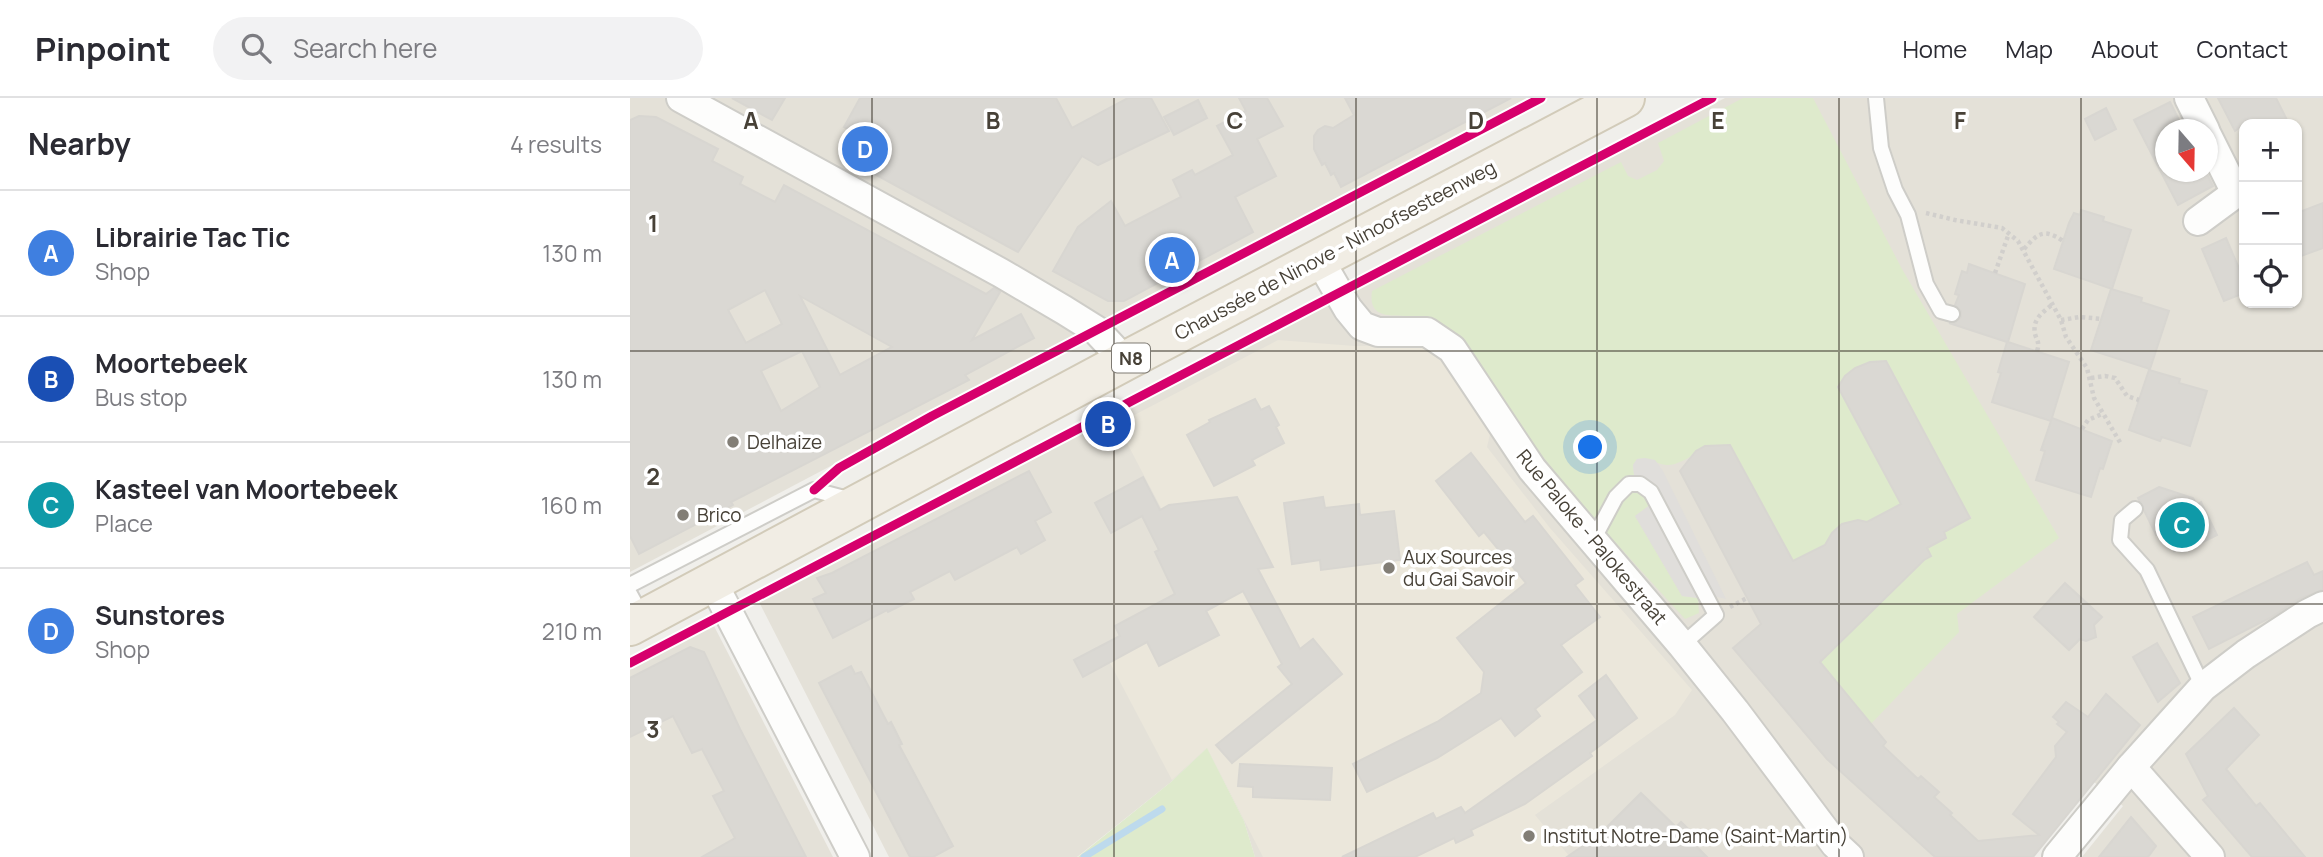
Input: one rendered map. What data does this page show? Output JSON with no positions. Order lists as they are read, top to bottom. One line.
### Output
{"streets":{"main road":["Chaussée de Ninove - Ninoofsesteenweg","N8"],"street":["Rue Paloke - Palokestraat"]},"crossings":[["Chaussée de Ninove - Ninoofsesteenweg","N8"],["Chaussée de Ninove - Ninoofsesteenweg","Rue Paloke - Palokestraat"]],"places":["Delhaize","Brico","Aux Sources du Gai Savoir","Institut Notre-Dame (Saint-Martin)"],"north":"bottom","page":{"header":"Pinpoint","search":"Search here","nav":["Home","Map","About","Contact"],"heading":["Nearby","4 results"],"map_buttons":["+","−"],"pins":["D","A","B","C"],"list":[{"mark":"A","name":"Librairie Tac Tic","note":"Shop","value":"130 m"},{"mark":"B","name":"Moortebeek","note":"Bus stop","value":"130 m"},{"mark":"C","name":"Kasteel van Moortebeek","note":"Place","value":"160 m"},{"mark":"D","name":"Sunstores","note":"Shop","value":"210 m"}]},"grid":{"columns":["A","B","C","D","E","F"],"rows":["1","2","3"]}}
